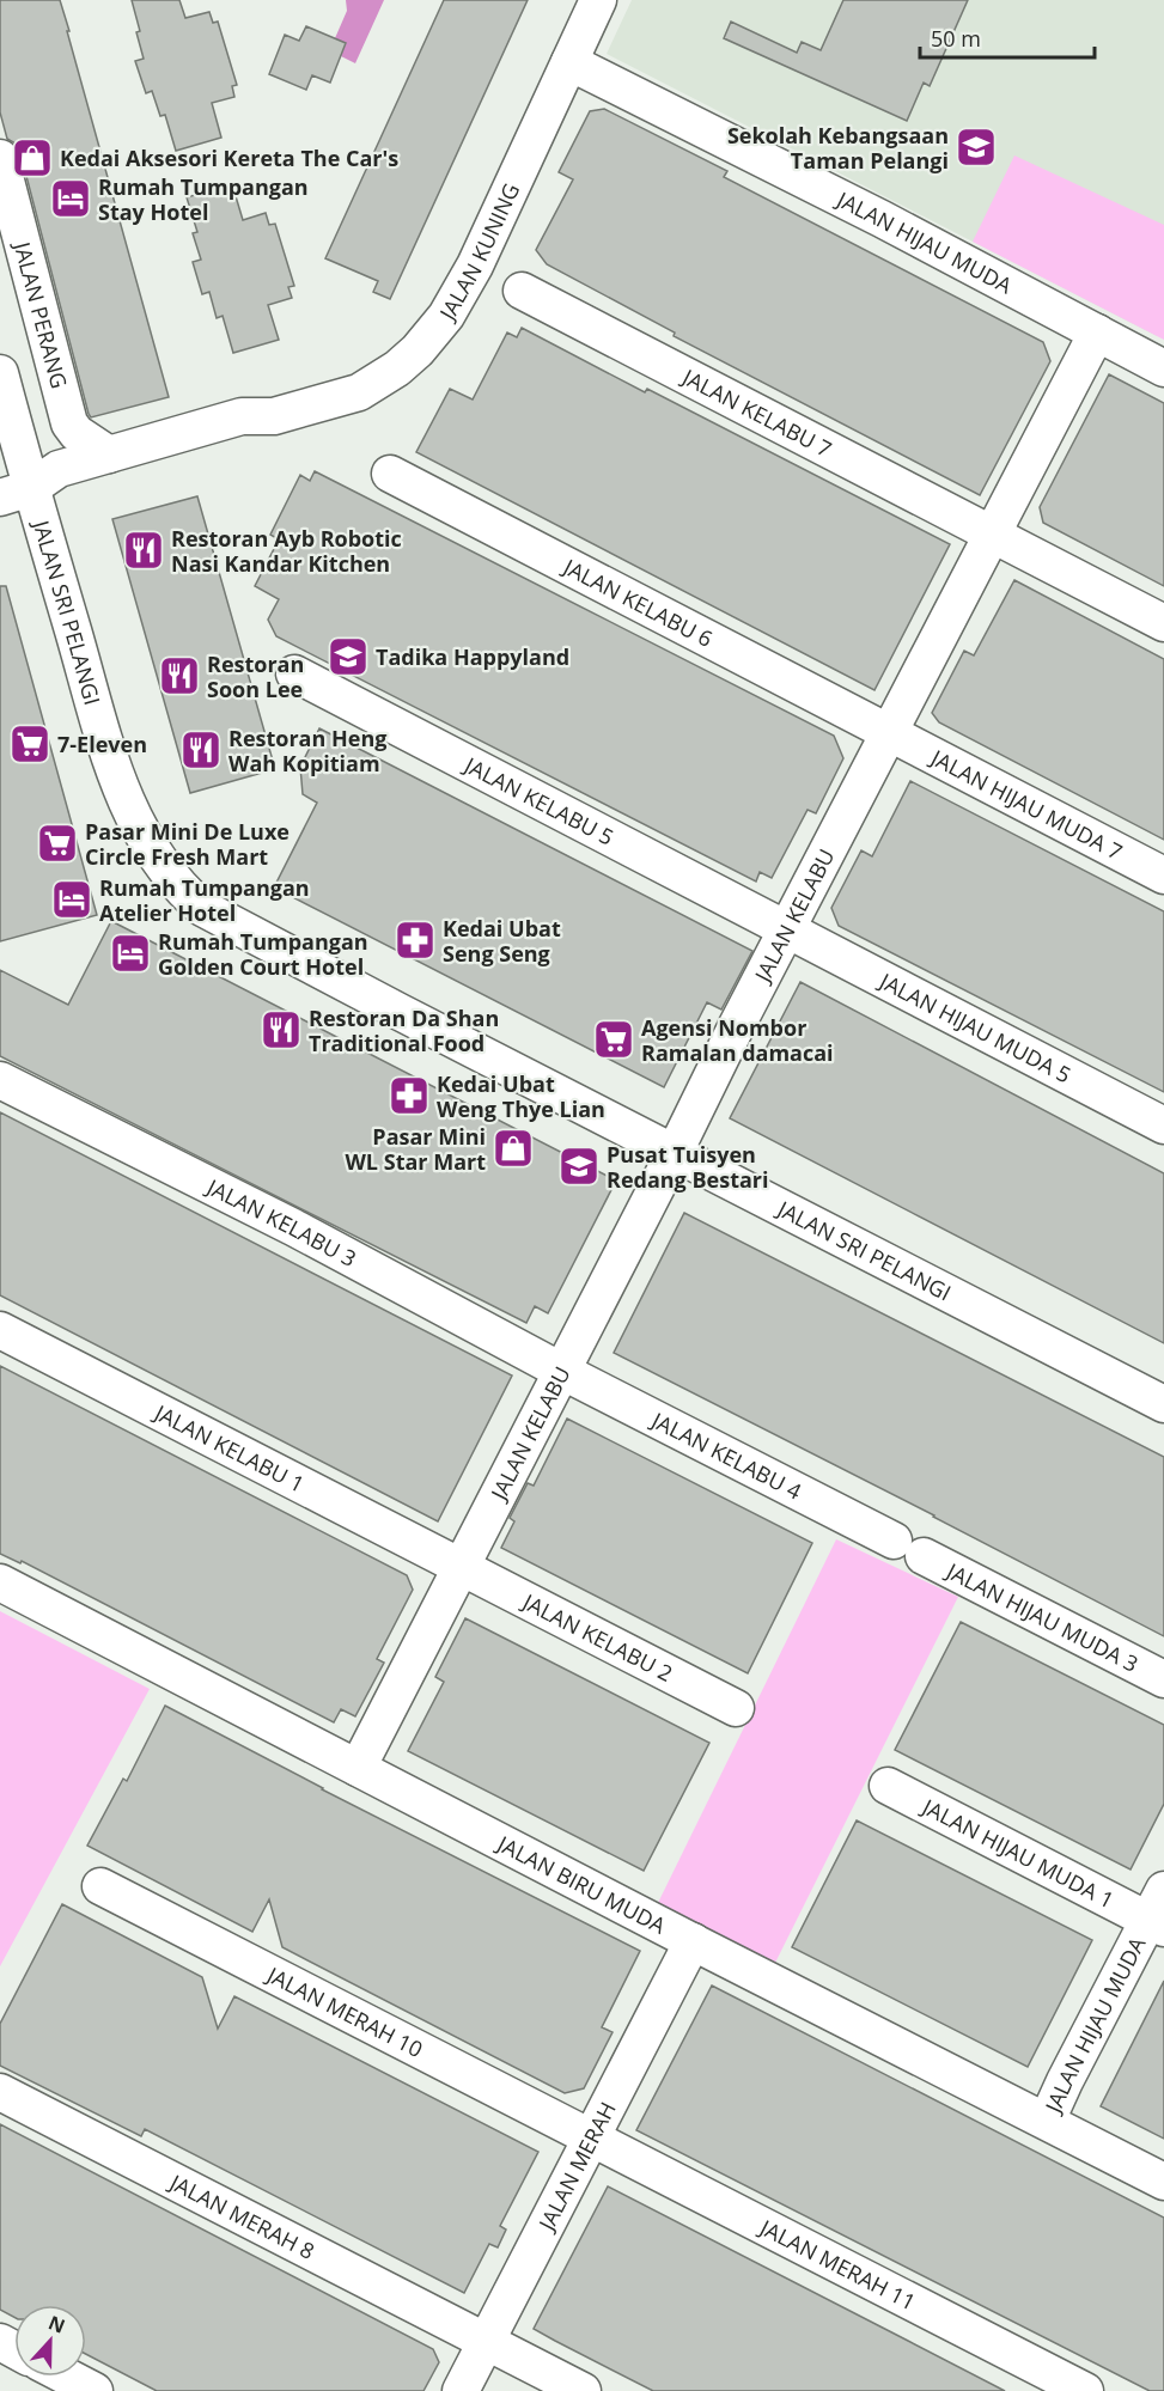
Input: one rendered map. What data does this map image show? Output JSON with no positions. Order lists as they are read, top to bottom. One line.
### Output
{"streets":{"street":["JALAN HIJAU MUDA","JALAN KUNING","JALAN PERANG","JALAN KELABU 7","JALAN KELABU 6","JALAN SRI PELANGI","JALAN KELABU 5","JALAN HIJAU MUDA 7","JALAN KELABU","JALAN HIJAU MUDA 5","JALAN KELABU 3","JALAN KELABU 1","JALAN KELABU 4","JALAN HIJAU MUDA 3","JALAN KELABU 2","JALAN HIJAU MUDA 1","JALAN BIRU MUDA","JALAN MERAH 10","JALAN MERAH","JALAN MERAH 8","JALAN MERAH 11"]},"crossings":[["JALAN HIJAU MUDA","JALAN KUNING"],["JALAN HIJAU MUDA","JALAN KELABU"],["JALAN HIJAU MUDA","JALAN HIJAU MUDA 1"],["JALAN HIJAU MUDA","JALAN BIRU MUDA"],["JALAN KUNING","JALAN PERANG"],["JALAN KUNING","JALAN SRI PELANGI"],["JALAN KELABU 7","JALAN KELABU"],["JALAN KELABU 6","JALAN HIJAU MUDA 7"],["JALAN KELABU 6","JALAN KELABU"],["JALAN SRI PELANGI","JALAN KELABU"],["JALAN KELABU 5","JALAN KELABU"],["JALAN KELABU 5","JALAN HIJAU MUDA 5"],["JALAN HIJAU MUDA 7","JALAN KELABU"],["JALAN KELABU","JALAN HIJAU MUDA 5"],["JALAN KELABU","JALAN KELABU 3"],["JALAN KELABU","JALAN KELABU 1"],["JALAN KELABU","JALAN KELABU 4"],["JALAN KELABU","JALAN KELABU 2"],["JALAN KELABU","JALAN BIRU MUDA"],["JALAN KELABU 3","JALAN KELABU 4"],["JALAN KELABU 1","JALAN KELABU 2"],["JALAN KELABU 4","JALAN HIJAU MUDA 3"],["JALAN BIRU MUDA","JALAN MERAH"],["JALAN MERAH 10","JALAN MERAH"],["JALAN MERAH 10","JALAN MERAH 11"],["JALAN MERAH","JALAN MERAH 8"],["JALAN MERAH","JALAN MERAH 11"]],"places":{"school or university":["Sekolah Kebangsaan Taman Pelangi","Tadika Happyland","Pusat Tuisyen Redang Bestari"],"shop":["Kedai Aksesori Kereta The Car's","Pasar Mini WL Star Mart"],"hotel":["Rumah Tumpangan Stay Hotel","Rumah Tumpangan Atelier Hotel","Rumah Tumpangan Golden Court Hotel"],"restaurant":["Restoran Ayb Robotic Nasi Kandar Kitchen","Restoran Soon Lee","Restoran Heng Wah Kopitiam","Restoran Da Shan Traditional Food"],"supermarket":["7-Eleven","Pasar Mini De Luxe Circle Fresh Mart","Agensi Nombor Ramalan damacai"],"pharmacy":["Kedai Ubat Seng Seng","Kedai Ubat Weng Thye Lian"]},"scale_bar":"50 m","north":"top"}
